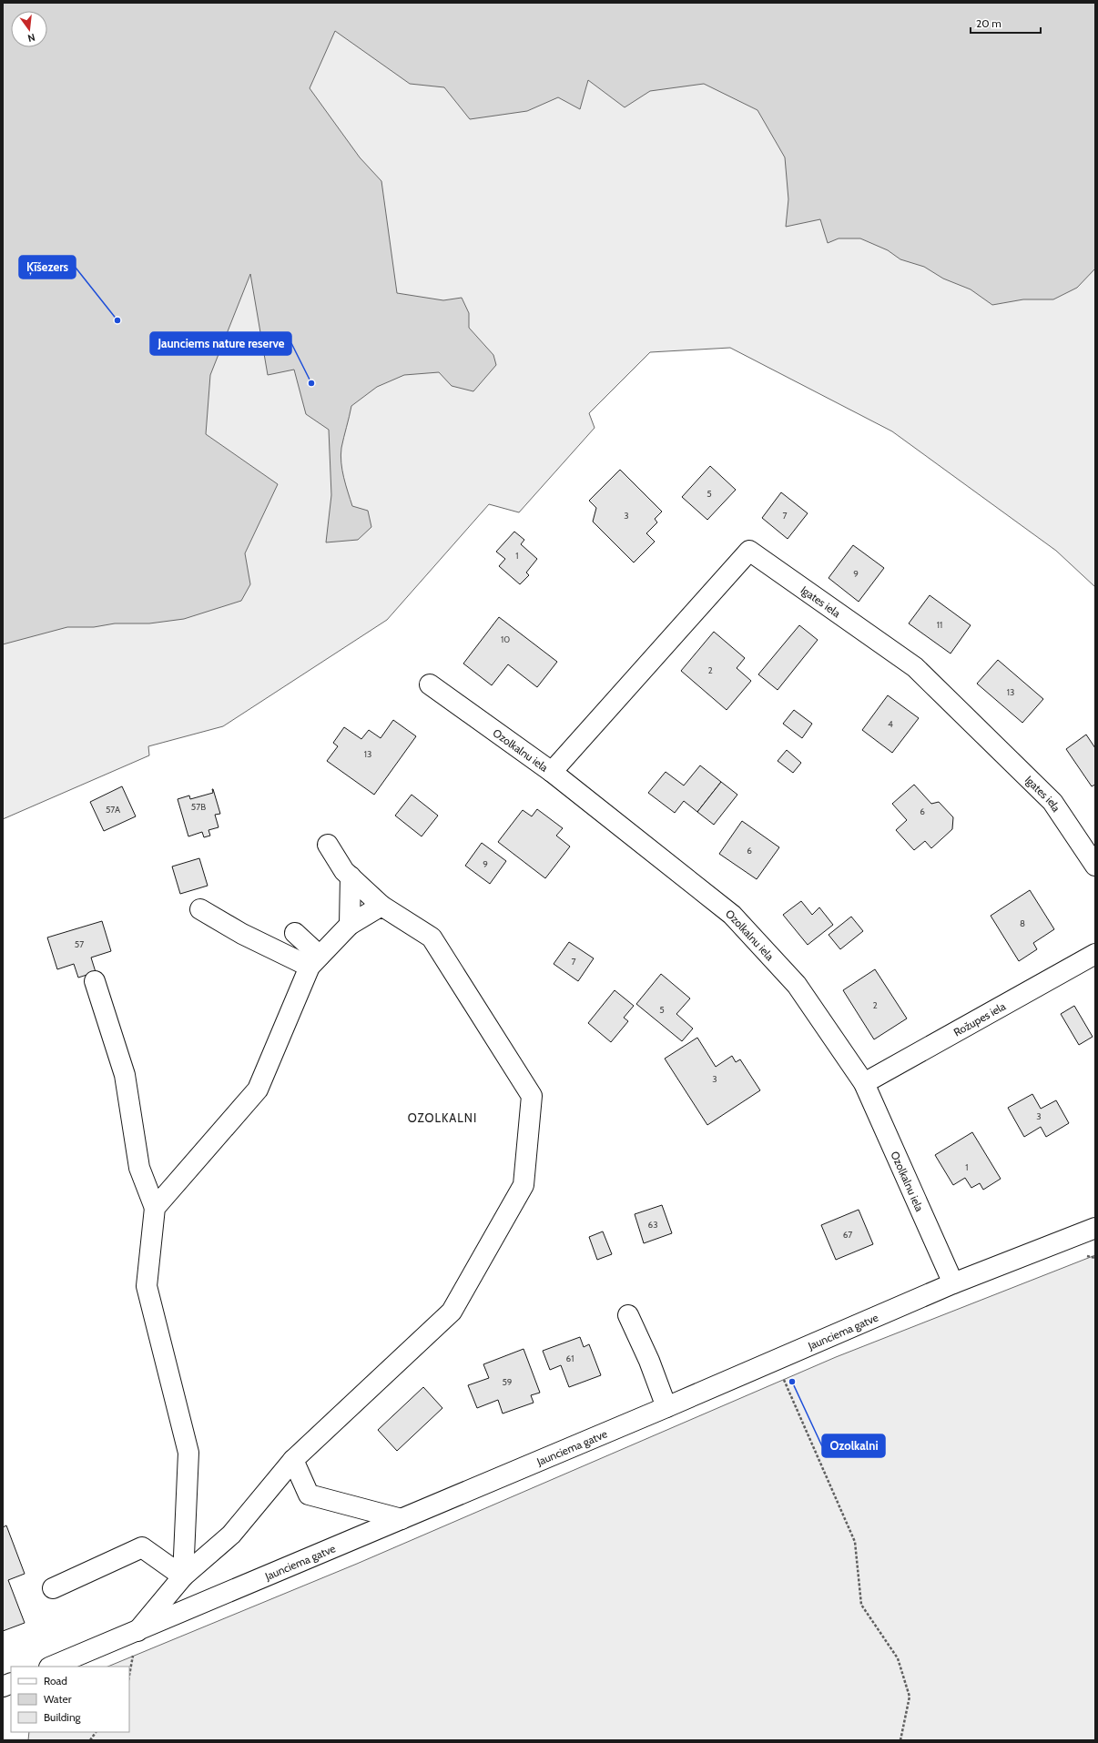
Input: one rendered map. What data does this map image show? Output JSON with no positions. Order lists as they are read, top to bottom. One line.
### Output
{"streets":{"street":["Igates iela","Ozolkalnu iela","Rožupes iela","Jaunciema gatve"]},"crossings":[["Igates iela","Ozolkalnu iela"],["Ozolkalnu iela","Rožupes iela"],["Ozolkalnu iela","Jaunciema gatve"]],"districts":["OZOLKALNI"],"places":["Ķīšezers","Jaunciems nature reserve","Ozolkalni"],"house_numbers":["5","3","7","1","9","11","10","2","13","4","13","57B","57A","6","6","9","8","57","7","2","5","3","3","1","63","67","61","59"],"legend":["Road","Water","Building"],"scale_bar":"20 m","north":"bottom"}
